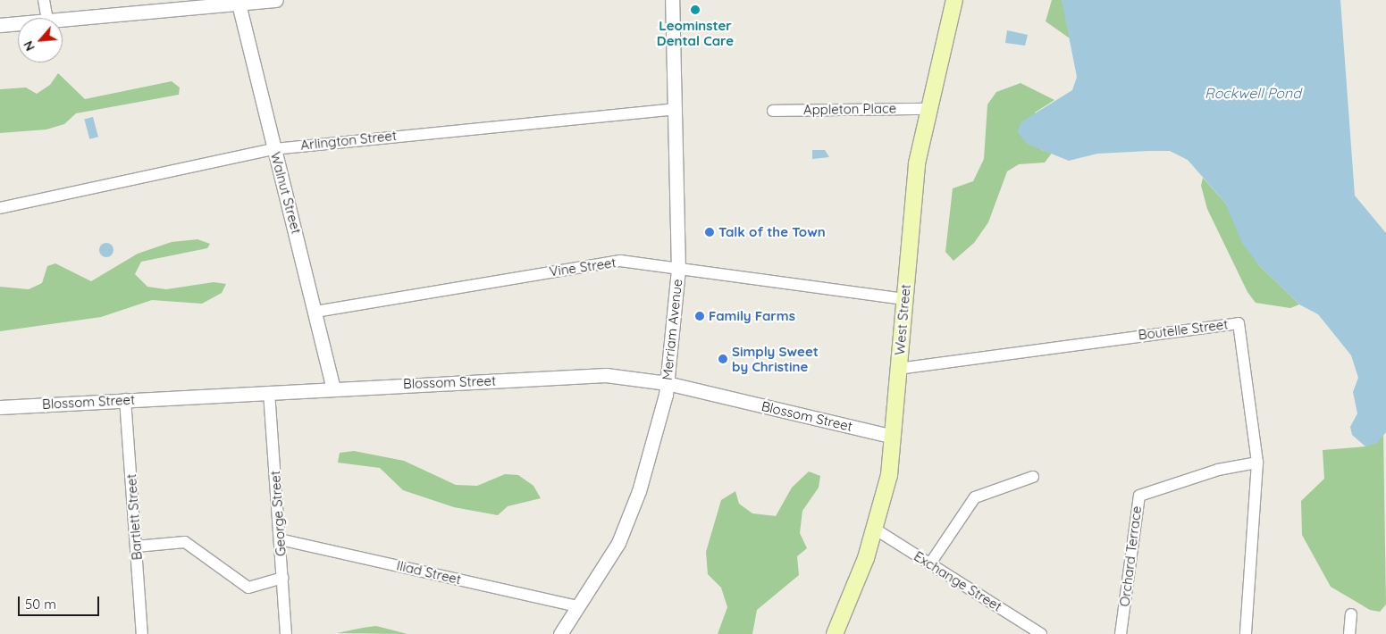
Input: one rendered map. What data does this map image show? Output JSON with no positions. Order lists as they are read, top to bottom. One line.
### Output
{"streets":{"main road":["West Street"],"street":["Appleton Place","Arlington Street","Walnut Street","Vine Street","Merriam Avenue","Boutelle Street","Blossom Street","George Street","Bartlett Street","Orchard Terrace","Iliad Street","Exchange Street"]},"crossings":[["Appleton Place","West Street"],["Arlington Street","Walnut Street"],["Arlington Street","Merriam Avenue"],["Walnut Street","Vine Street"],["Walnut Street","Blossom Street"],["Vine Street","West Street"],["Vine Street","Merriam Avenue"],["West Street","Boutelle Street"],["West Street","Blossom Street"],["West Street","Exchange Street"],["Merriam Avenue","Blossom Street"],["Merriam Avenue","Iliad Street"],["Boutelle Street","Orchard Terrace"],["Blossom Street","George Street"],["Blossom Street","Bartlett Street"],["George Street","Iliad Street"]],"water":["Rockwell Pond"],"places":["Leominster Dental Care","Talk of the Town","Family Farms","Simply Sweet by Christine"],"scale_bar":"50 m","north":"bottom left"}
